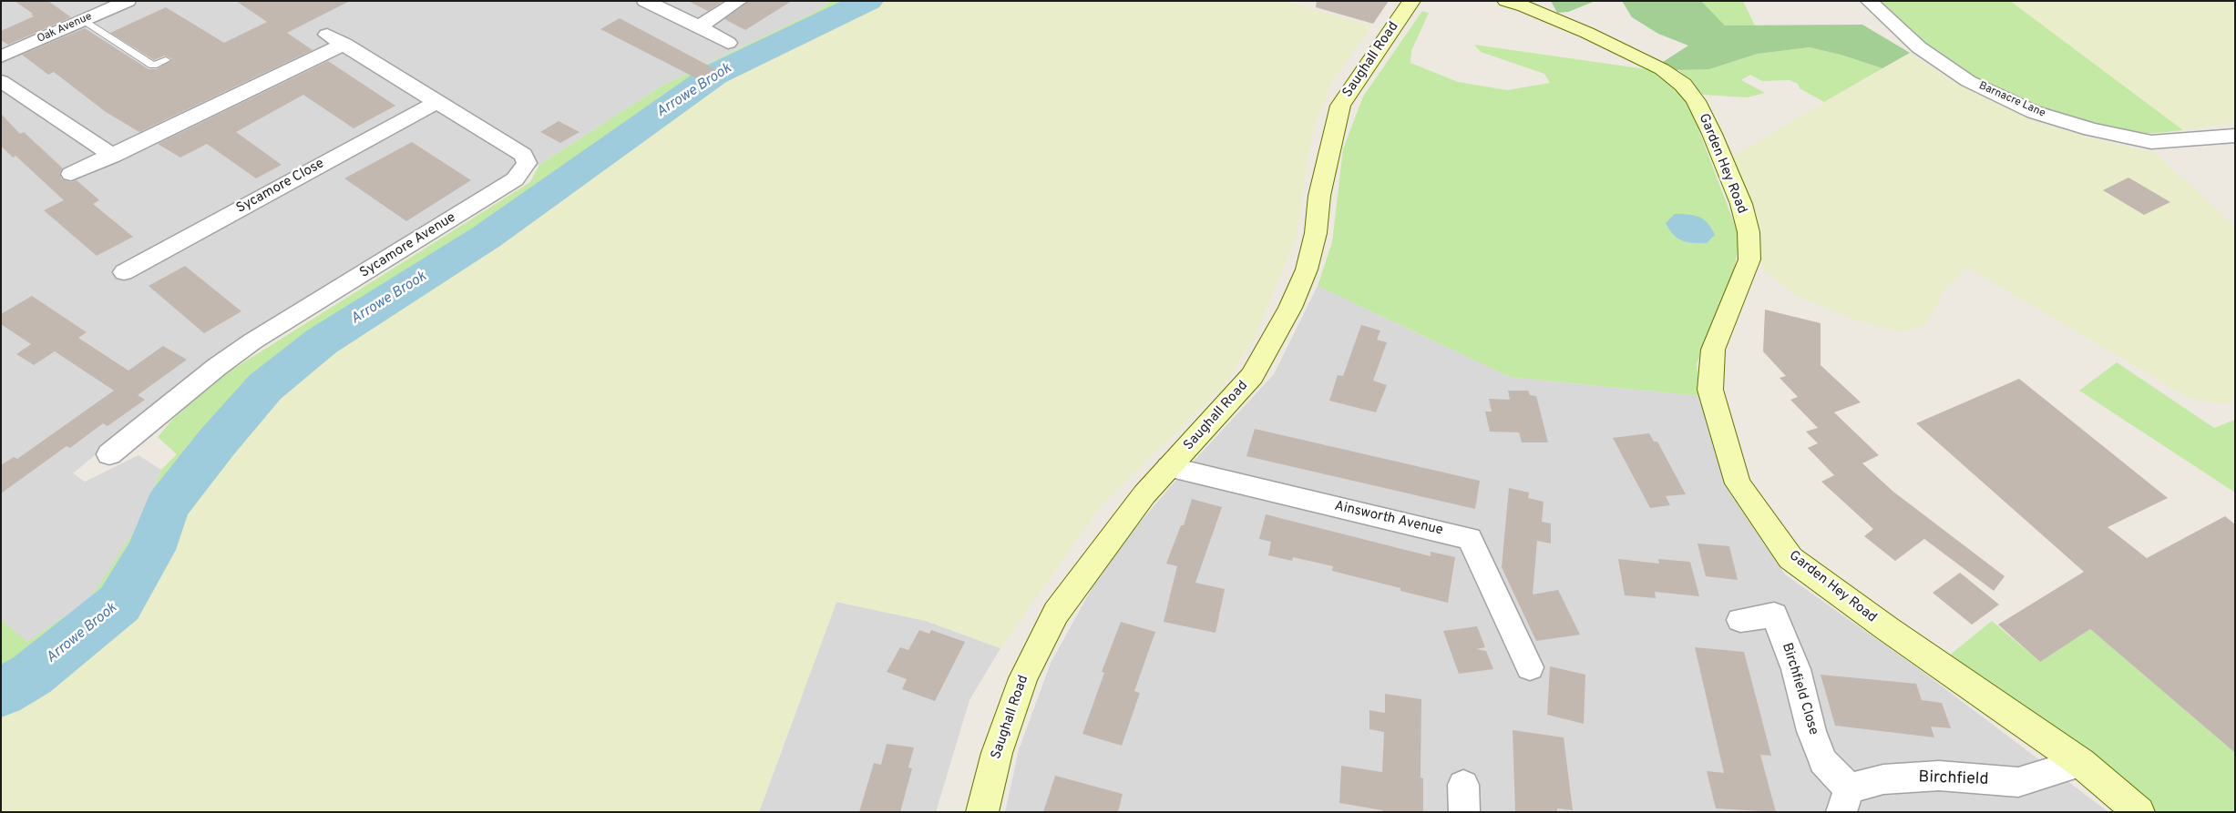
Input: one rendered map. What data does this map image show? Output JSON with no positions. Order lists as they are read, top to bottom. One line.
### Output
{"streets":{"street":["Oak Avenue","Saughall Road","Barnacre Lane","Garden Hey Road","Sycamore Close","Sycamore Avenue","Ainsworth Avenue","Birchfield Close","Birchfield"]},"crossings":[["Saughall Road","Ainsworth Avenue"],["Garden Hey Road","Birchfield"],["Sycamore Close","Sycamore Avenue"],["Birchfield Close","Birchfield"]],"water":["Arrowe Brook"]}
